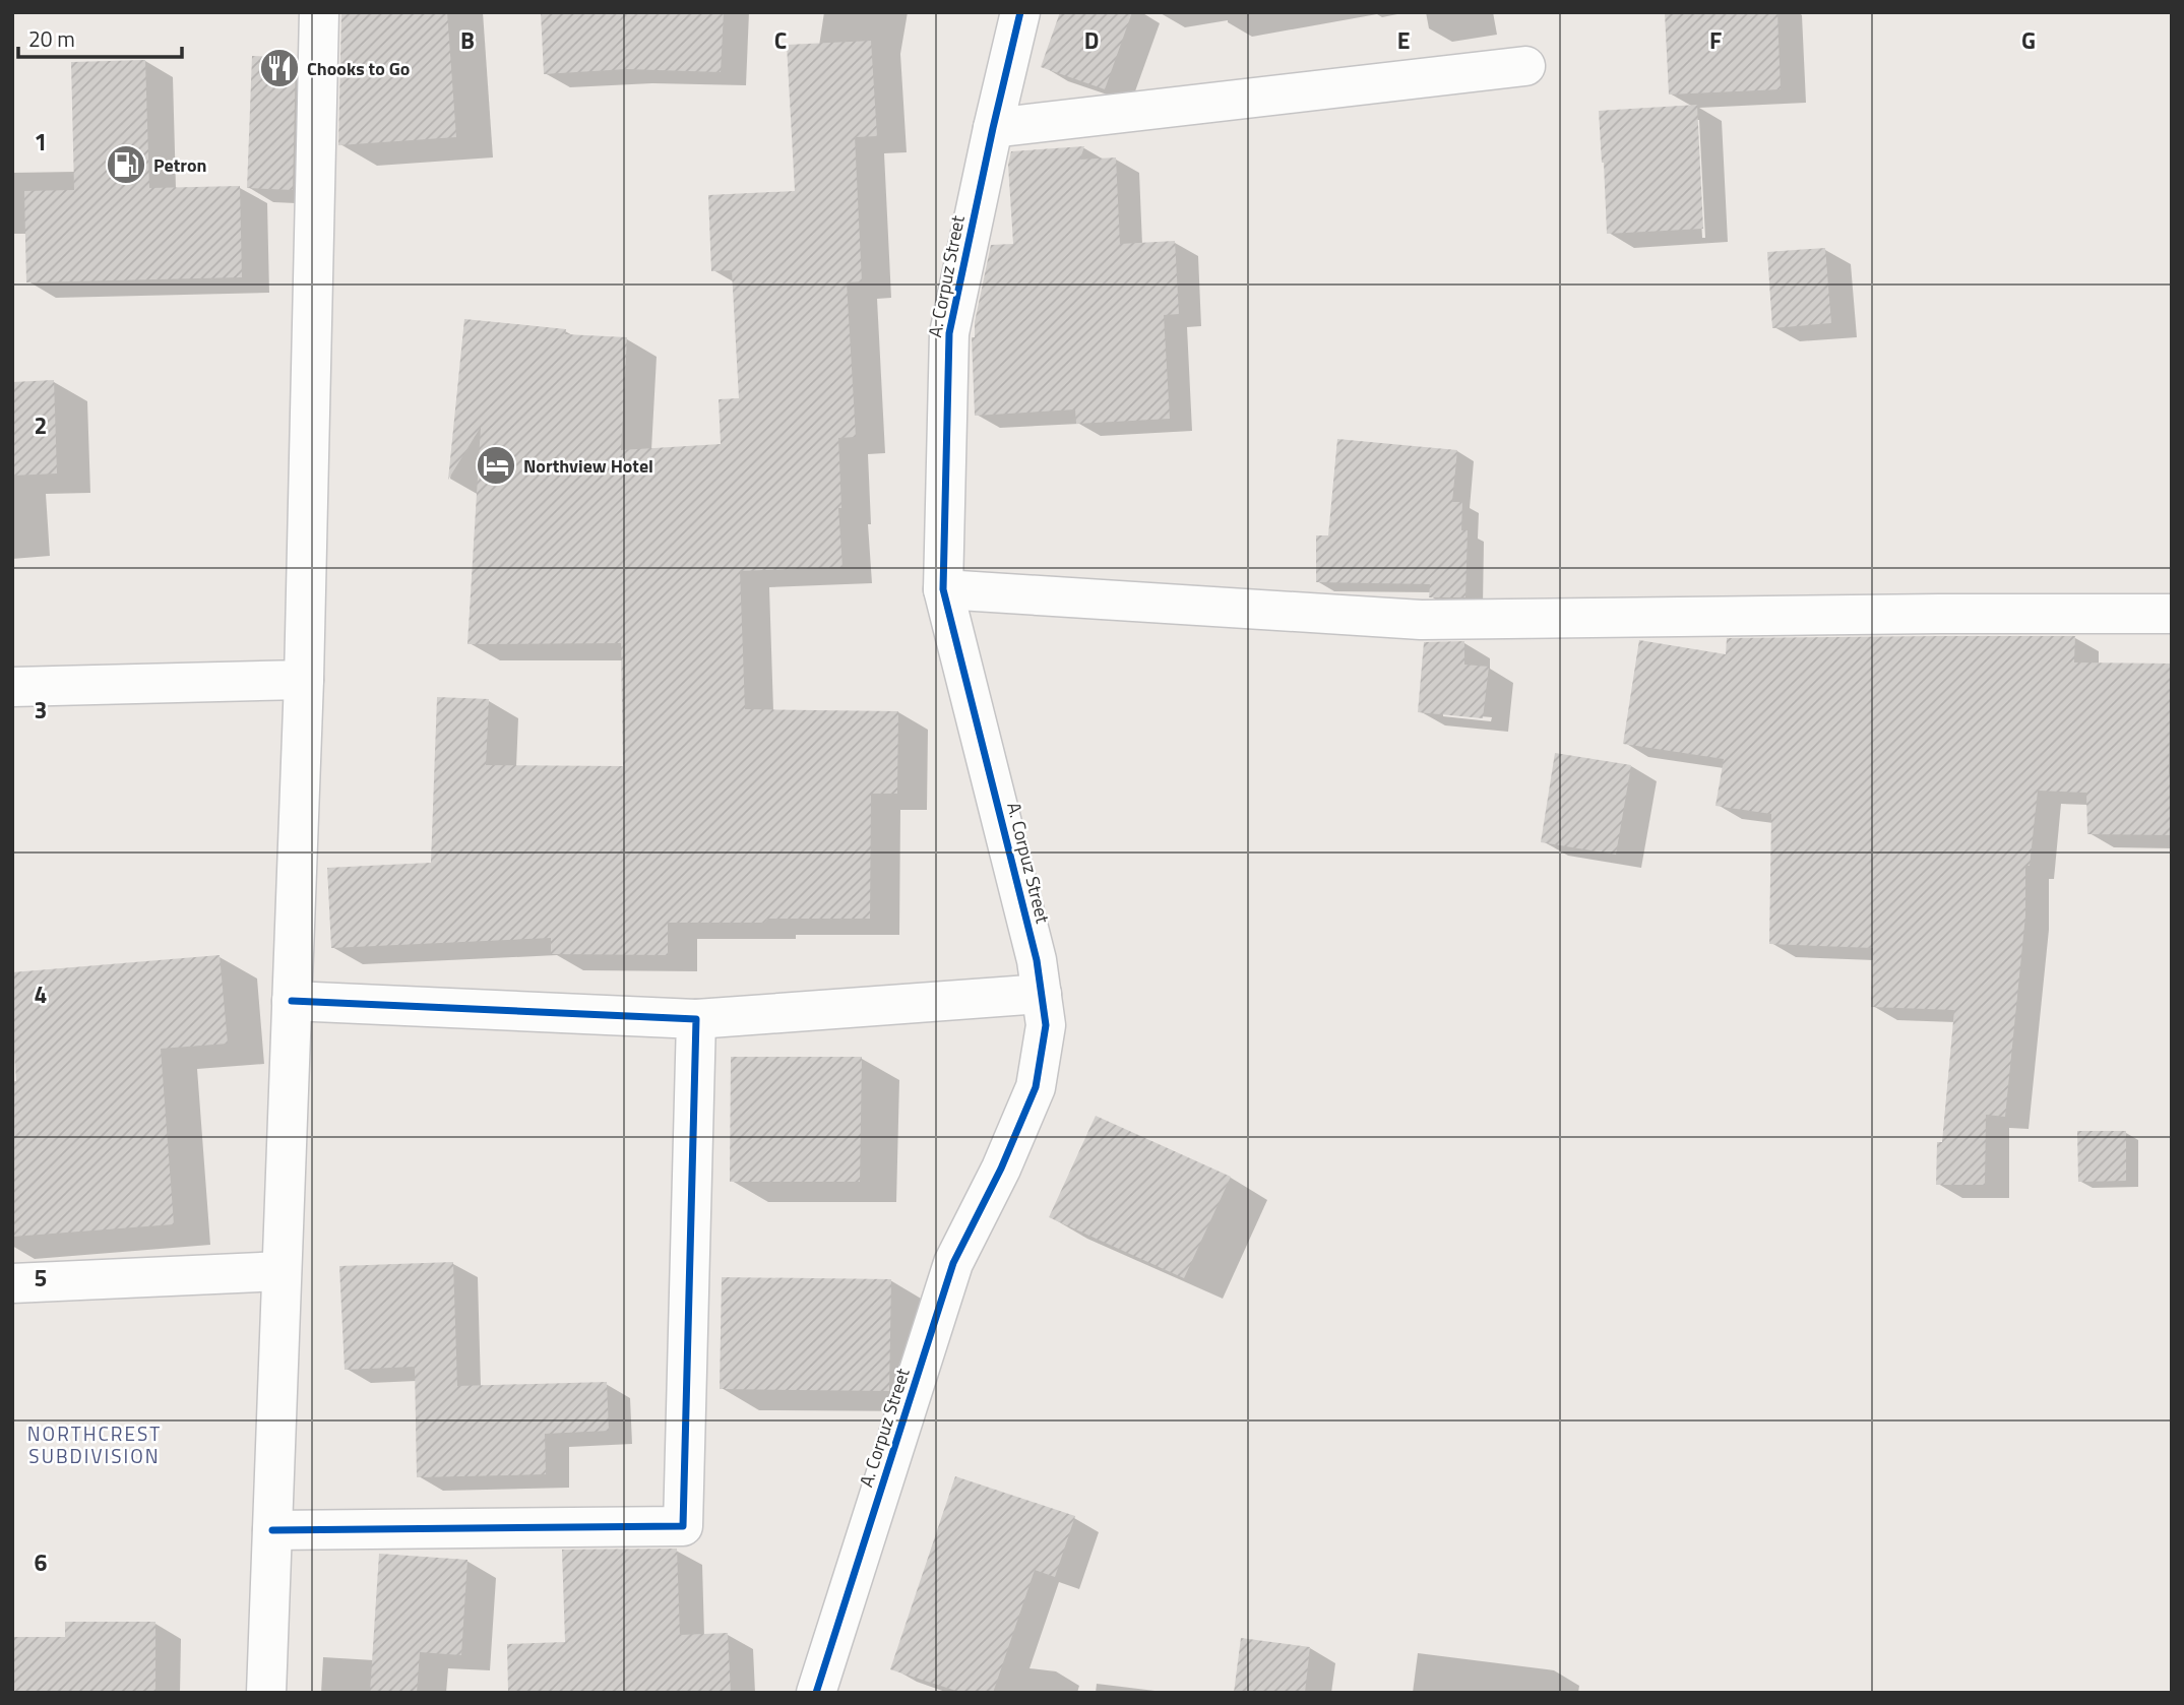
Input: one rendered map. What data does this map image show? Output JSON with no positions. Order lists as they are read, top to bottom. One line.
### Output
{"streets":{"street":["A. Corpuz Street"]},"districts":["NORTHCREST SUBDIVISION"],"places":{"restaurant":["Chooks to Go"],"fuel station":["Petron"],"hotel":["Northview Hotel"]},"scale_bar":"20 m","grid":{"columns":["B","C","D","E","F","G"],"rows":["1","2","3","4","5","6"]}}
